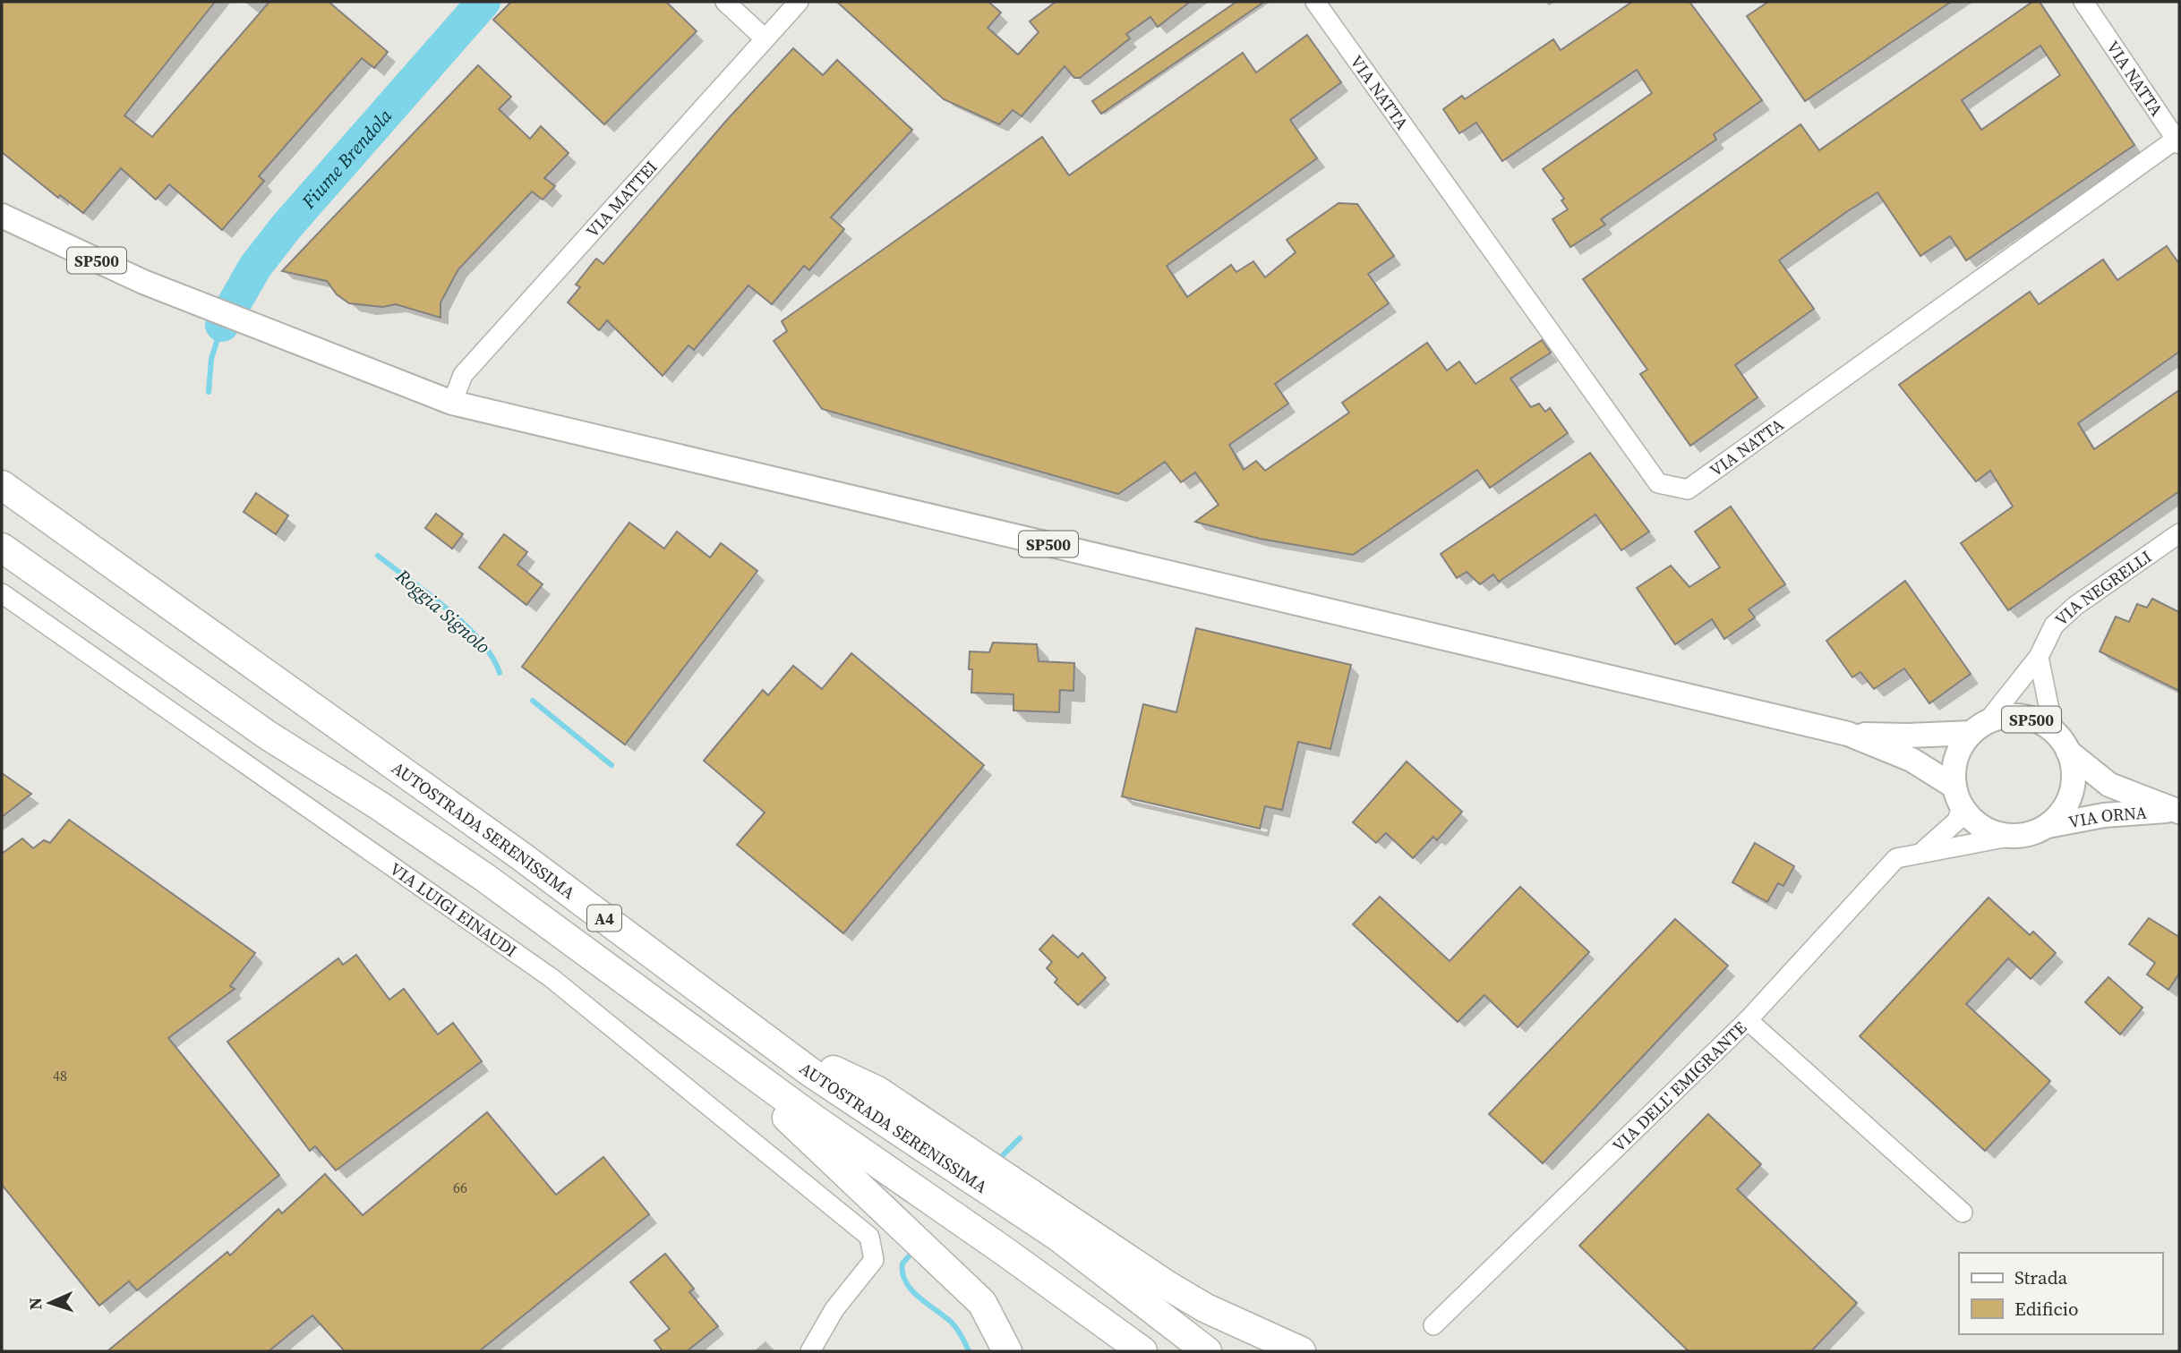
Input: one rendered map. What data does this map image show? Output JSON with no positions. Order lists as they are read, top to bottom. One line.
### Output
{"streets":{"highway":["AUTOSTRADA SERENISSIMA","A4"],"main road":["SP500","VIA ORNA"],"street":["VIA NATTA","VIA MATTEI","VIA NEGRELLI","VIA LUIGI EINAUDI","VIA DELL' EMIGRANTE"]},"crossings":[["VIA MATTEI","SP500"],["SP500","VIA NEGRELLI"],["SP500","VIA ORNA"],["SP500","VIA DELL' EMIGRANTE"],["VIA NEGRELLI","VIA ORNA"],["VIA NEGRELLI","VIA DELL' EMIGRANTE"],["VIA ORNA","VIA DELL' EMIGRANTE"]],"water":["Fiume Brendola","Roggia Signolo"],"house_numbers":["48","66"],"legend":["Strada","Edificio"],"north":"left"}
